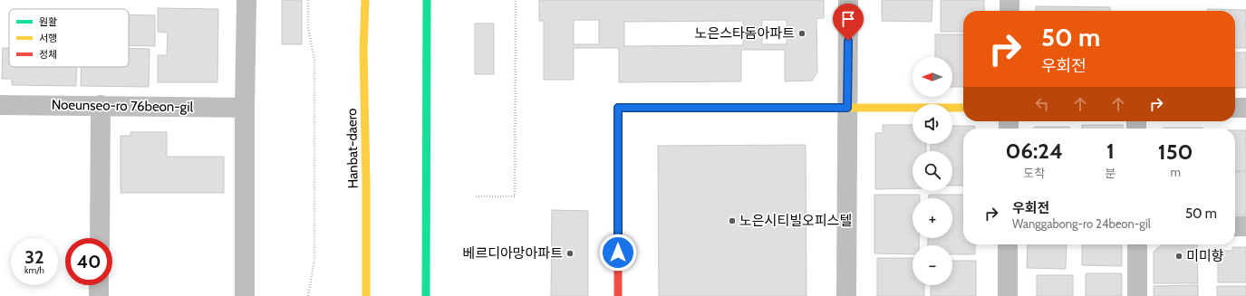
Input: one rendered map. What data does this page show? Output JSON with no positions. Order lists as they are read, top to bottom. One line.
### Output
{"streets":{"main road":["Hanbat-daero"],"street":["Noeunseo-ro 76beon-gil"]},"places":["노은스타돔아파트","노은시티빌오피스텔","베르디아망아파트","미미향"],"legend":["원활","서행","정체"],"north":"left","page":{"turn":["50 m","우회전"],"map_buttons":["+","−"],"eta":["06:24","도착","1","분","150","m"],"list":[{"name":"우회전","note":"Wanggabong-ro 24beon-gil","value":"50 m"}],"speed":"32 km/h","limit":"40"}}
